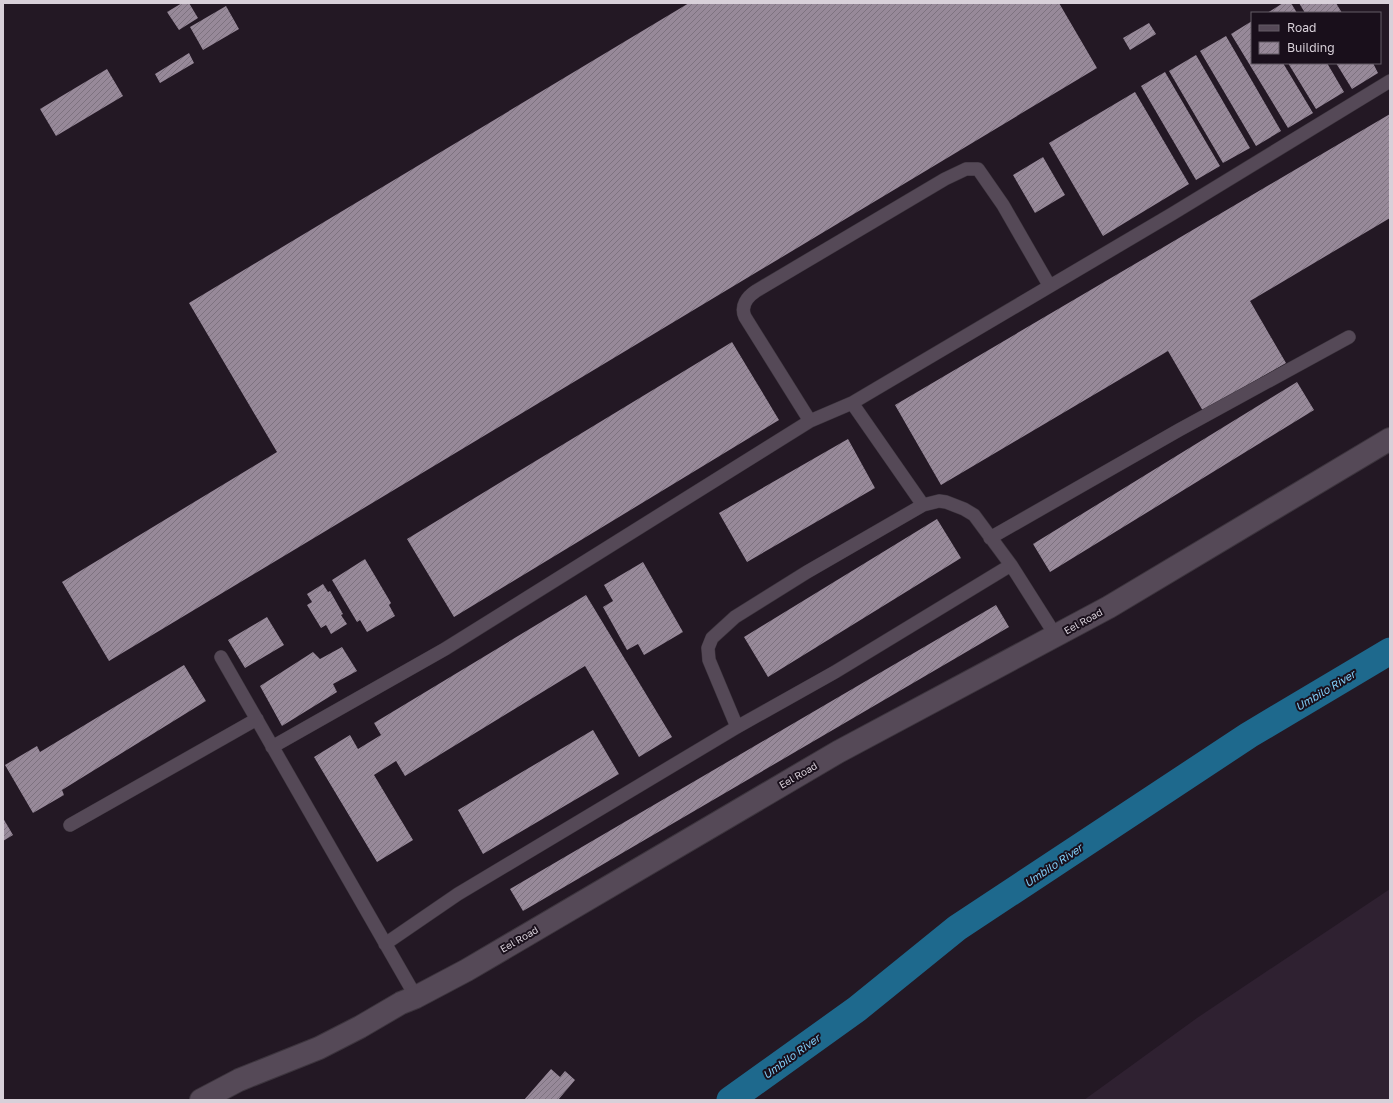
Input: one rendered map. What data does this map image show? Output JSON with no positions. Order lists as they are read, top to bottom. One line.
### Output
{"streets":{"street":["Eel Road"]},"water":["Umbilo River"],"legend":["Road","Building"]}
